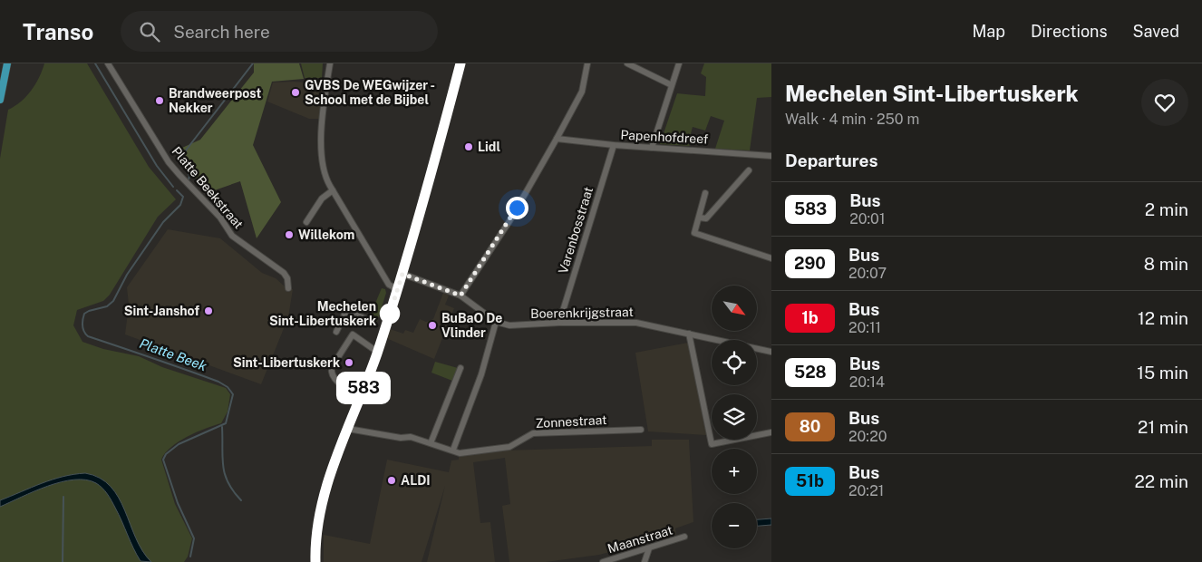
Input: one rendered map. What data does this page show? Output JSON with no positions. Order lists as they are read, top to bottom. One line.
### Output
{"streets":{"street":["Papenhofdreef","Platte Beekstraat","Varenbosstraat","Boerenkrijgstraat","Zonnestraat","Maanstraat"]},"crossings":[["Papenhofdreef","Varenbosstraat"],["Varenbosstraat","Boerenkrijgstraat"]],"water":["Platte Beek"],"places":["GVBS De WEGwijzer - School met de Bijbel","Brandweerpost Nekker","Lidl","Willekom","Sint-Janshof","Mechelen Sint-Libertuskerk","BuBaO De Vlinder","Sint-Libertuskerk","ALDI"],"lines":["bus line 583"],"north":"bottom right","page":{"header":"Transo","search":"Search here","nav":["Map","Directions","Saved"],"on_map":"583","heading":[["Mechelen Sint-Libertuskerk","Walk · 4 min · 250 m"],"Departures"],"list":[{"mark":"583","name":"Bus","note":"20:01","value":"2 min"},{"mark":"290","name":"Bus","note":"20:07","value":"8 min"},{"mark":"1b","name":"Bus","note":"20:11","value":"12 min"},{"mark":"528","name":"Bus","note":"20:14","value":"15 min"},{"mark":"80","name":"Bus","note":"20:20","value":"21 min"},{"mark":"51b","name":"Bus","note":"20:21","value":"22 min"}],"map_buttons":["+","−"]}}
